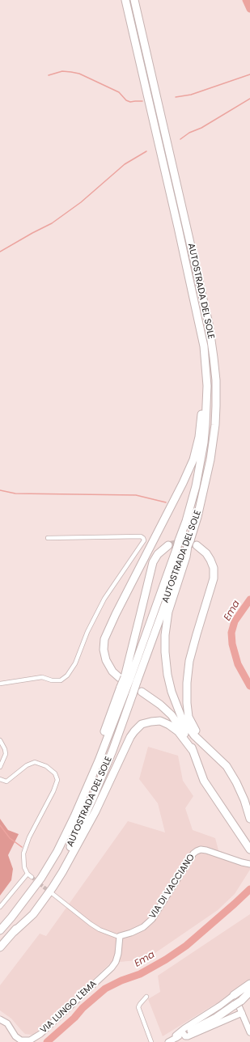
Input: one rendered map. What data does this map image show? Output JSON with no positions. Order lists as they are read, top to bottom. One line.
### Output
{"streets":{"highway":["AUTOSTRADA DEL SOLE"],"street":["VIA DI VACCIANO","VIA LUNGO L'EMA"]},"crossings":[["VIA DI VACCIANO","VIA LUNGO L'EMA"]],"water":["Ema"]}
